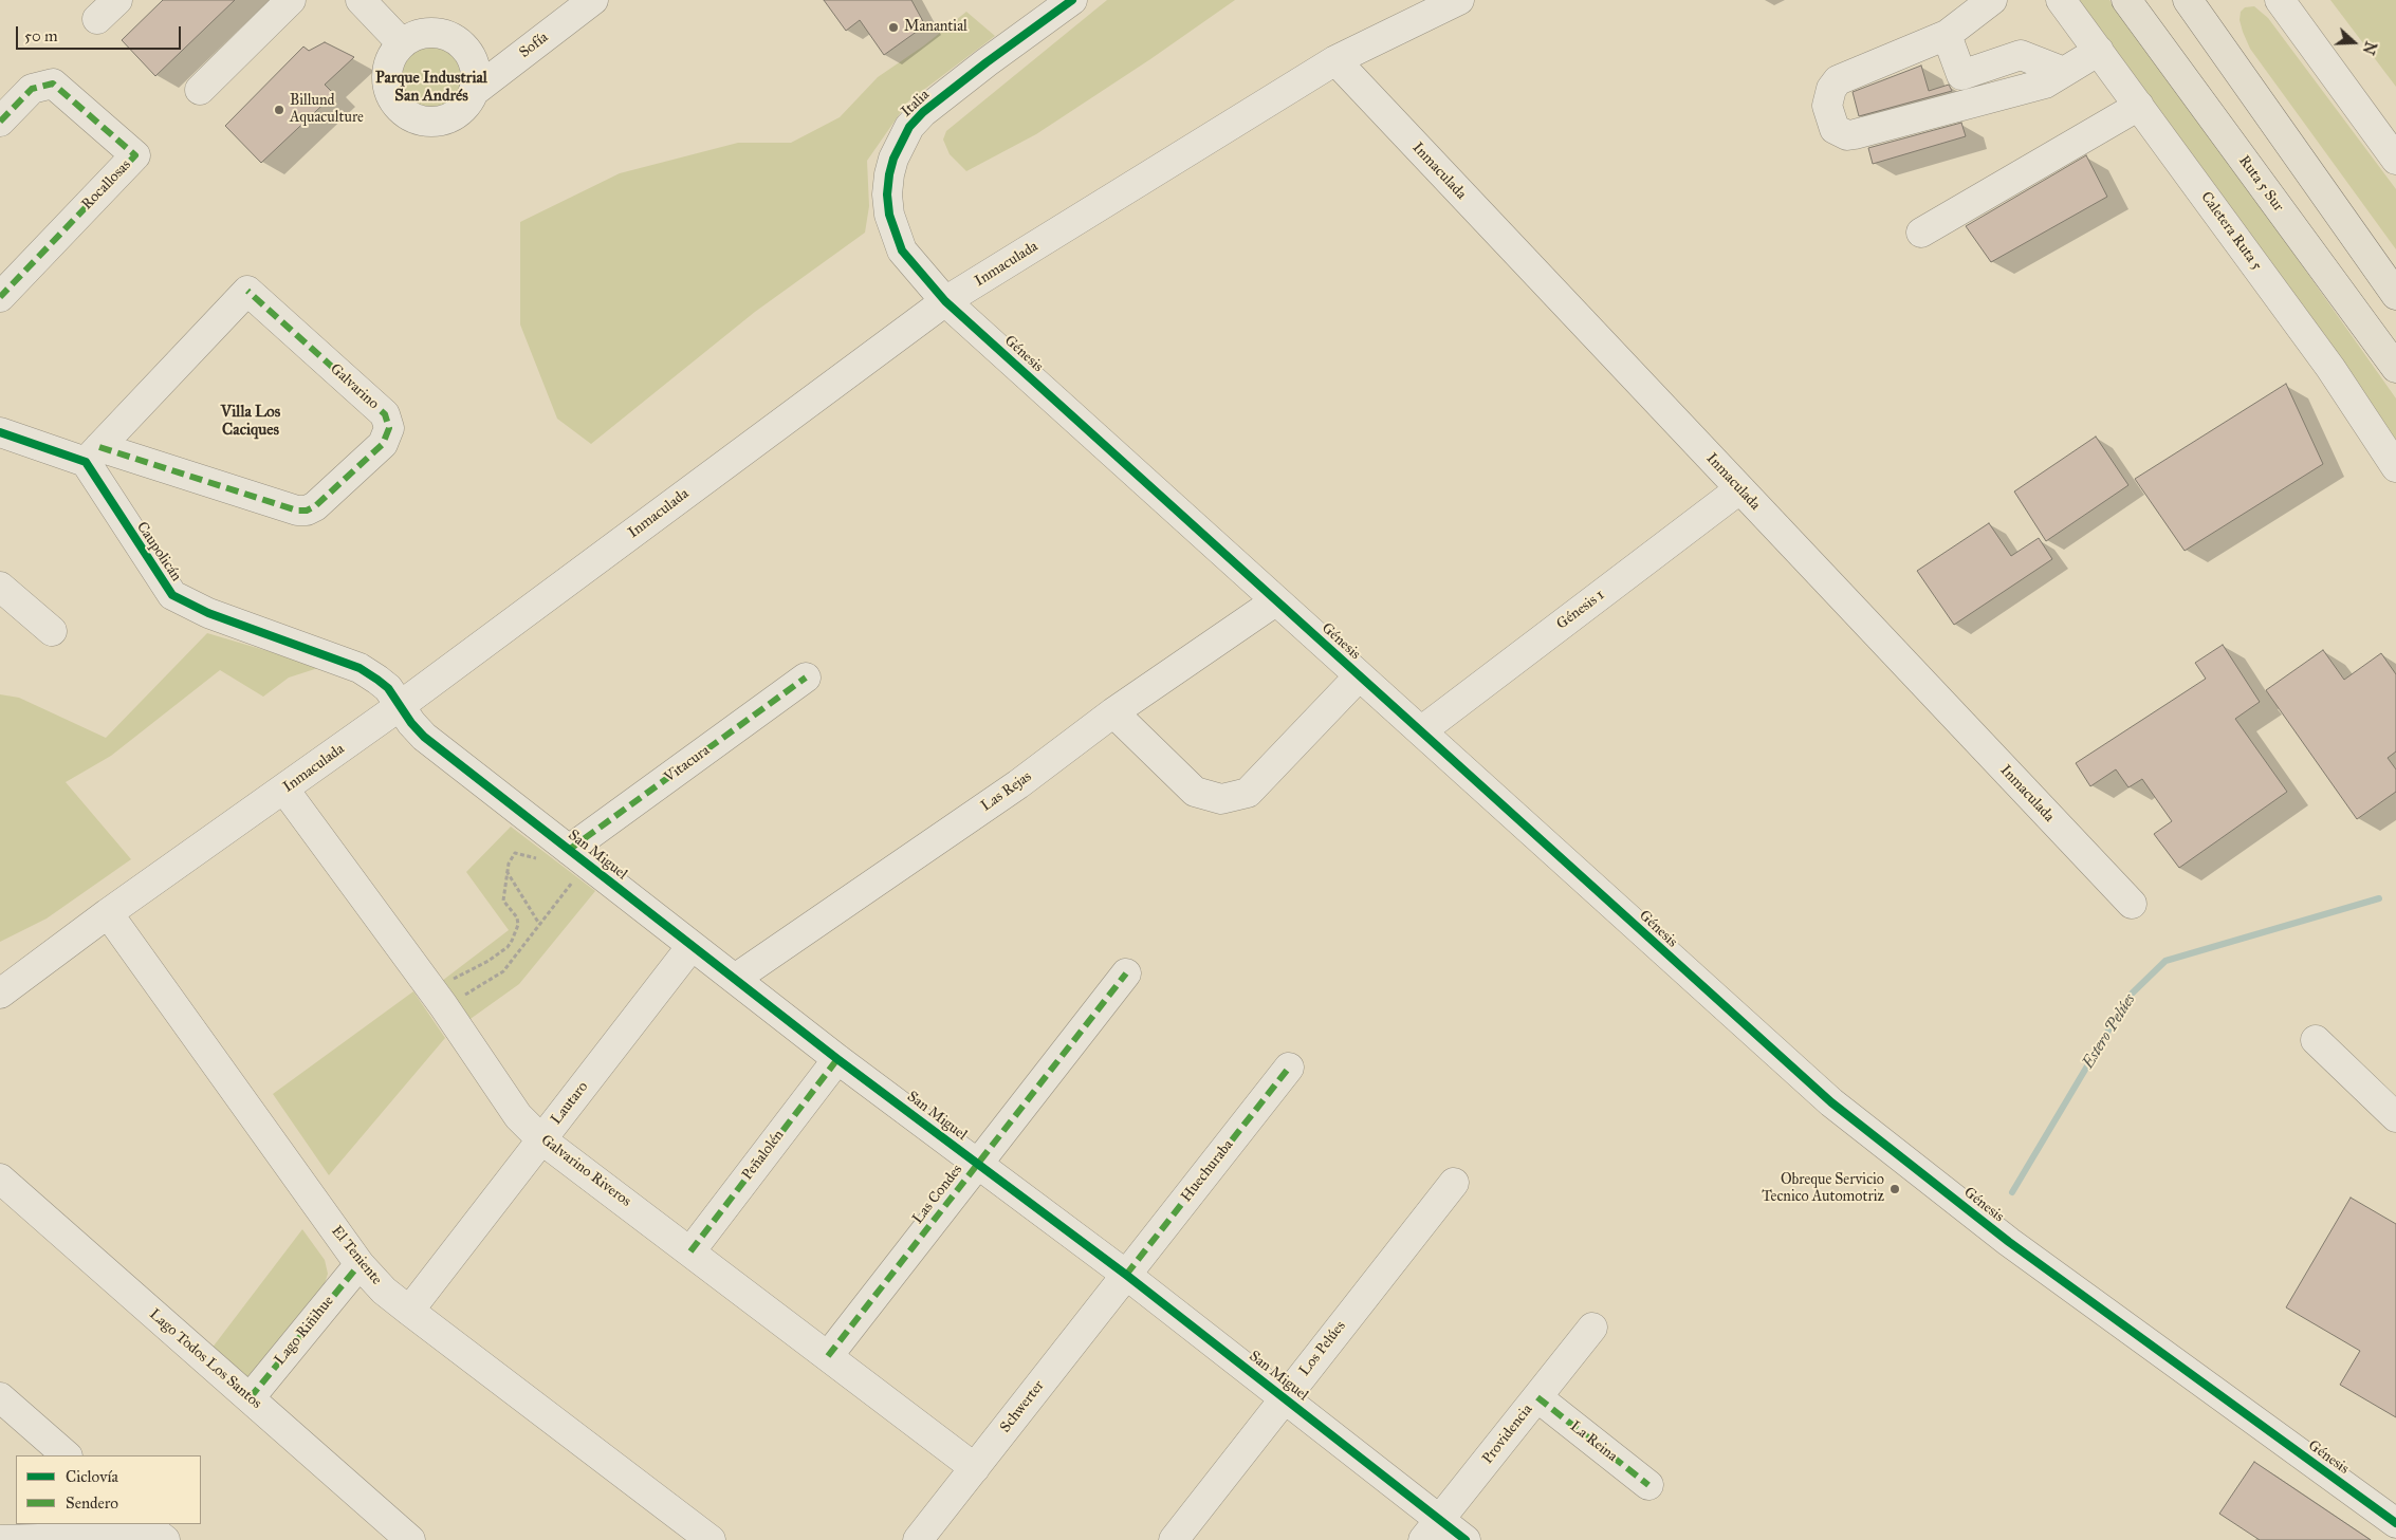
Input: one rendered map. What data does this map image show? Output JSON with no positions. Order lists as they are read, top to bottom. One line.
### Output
{"streets":{"highway":["Ruta 5 Sur"],"street":["Sofía","Italia","Inmaculada","Rocallosas","Caletera Ruta 5","Génesis","Galvarino","Caupolicán","Génesis 1","Vitacura","Las Rejas","San Miguel","Lautaro","Peñalolén","Galvarino Riveros","Huechuraba","Las Condes","El Teniente","Lago Riñihue","Los Pelúes","Lago Todos Los Santos","Schwerter","Providencia","La Reina"]},"crossings":[["Italia","Inmaculada"],["Italia","Génesis"],["Inmaculada","Génesis"],["Inmaculada","Caupolicán"],["Inmaculada","Génesis 1"],["Inmaculada","San Miguel"],["Inmaculada","Galvarino Riveros"],["Inmaculada","El Teniente"],["Génesis","Génesis 1"],["Génesis","Las Rejas"],["Galvarino","Caupolicán"],["Caupolicán","San Miguel"],["Vitacura","San Miguel"],["Las Rejas","San Miguel"],["San Miguel","Lautaro"],["San Miguel","Peñalolén"],["San Miguel","Huechuraba"],["San Miguel","Las Condes"],["San Miguel","Los Pelúes"],["San Miguel","Schwerter"],["San Miguel","Providencia"],["Lautaro","Galvarino Riveros"],["Lautaro","El Teniente"],["Peñalolén","Galvarino Riveros"],["Galvarino Riveros","Las Condes"],["Galvarino Riveros","Schwerter"],["Huechuraba","Schwerter"],["El Teniente","Lago Riñihue"],["Lago Riñihue","Lago Todos Los Santos"],["Providencia","La Reina"]],"districts":["Parque Industrial San Andrés","Villa Los Caciques"],"water":["Estero Pelúes"],"places":["Manantial","Billund Aquaculture","Obreque Servicio Tecnico Automotriz"],"legend":["Ciclovía","Sendero"],"scale_bar":"50 m","north":"right"}
